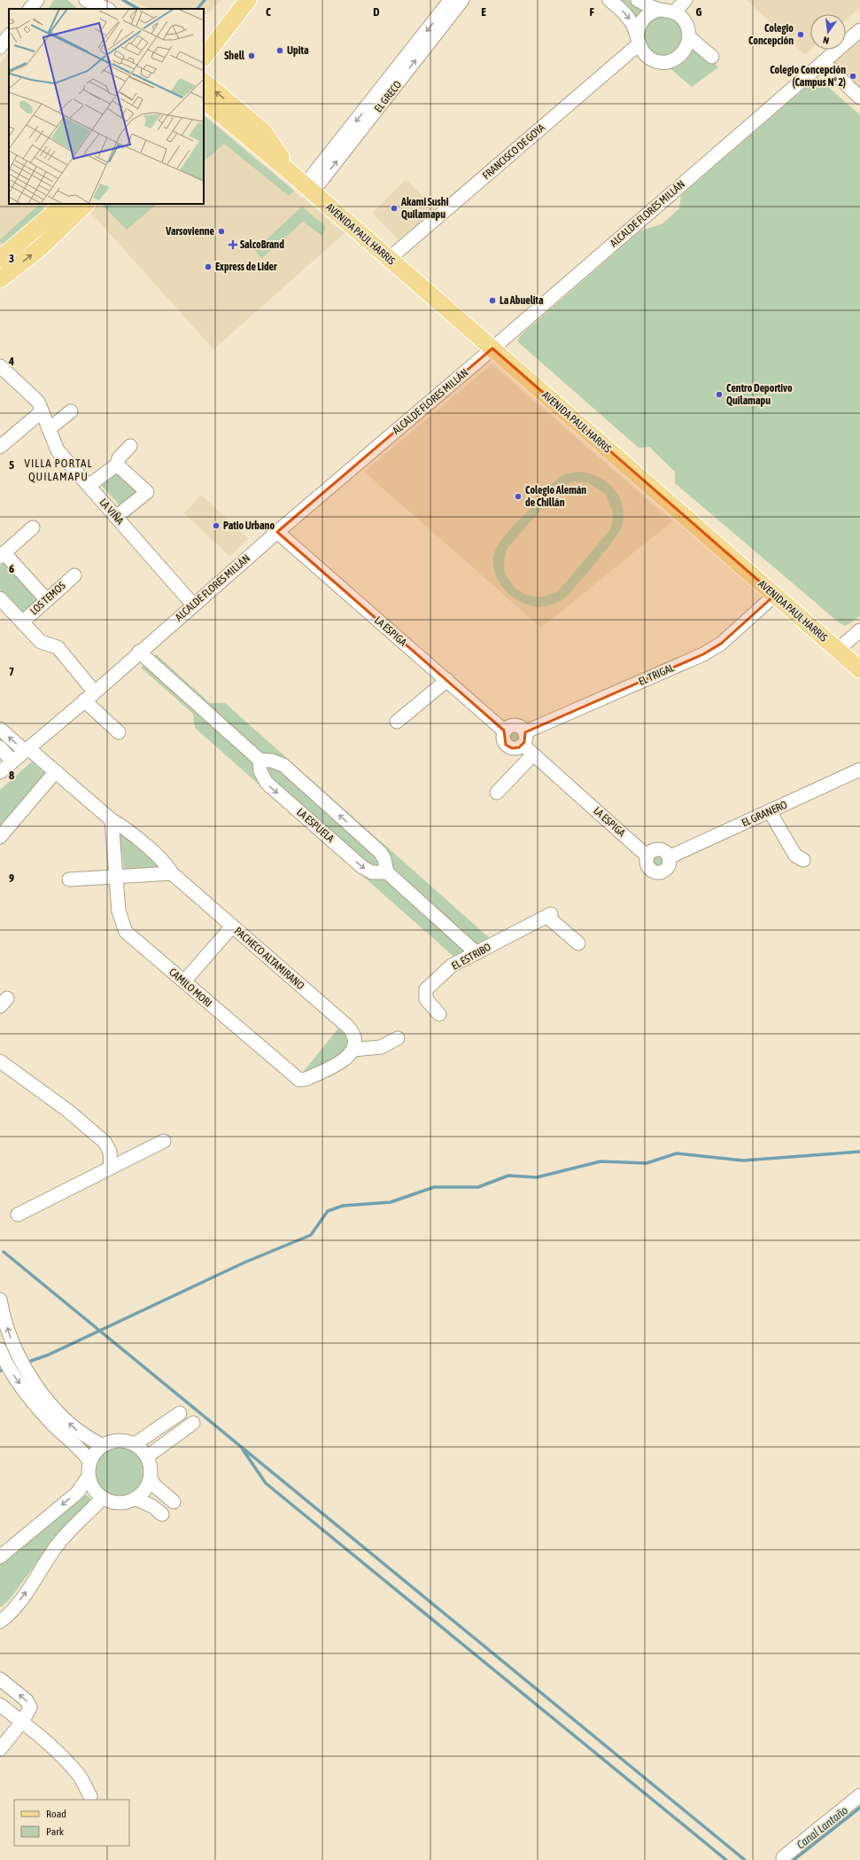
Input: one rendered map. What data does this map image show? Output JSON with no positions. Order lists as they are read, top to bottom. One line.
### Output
{"streets":{"main road":["AVENIDA PAUL HARRIS"],"street":["EL GRECO","FRANCISCO DE GOYA","ALCALDE FLORES MILLÁN","LA VIÑA","LOS TEMOS","LA ESPIGA","EL TRIGAL","EL GRANERO","LA ESPUELA","EL ESTRIBO","PACHECO ALTAMIRANO","CAMILO MORI"]},"crossings":[["EL GRECO","AVENIDA PAUL HARRIS"],["FRANCISCO DE GOYA","AVENIDA PAUL HARRIS"],["ALCALDE FLORES MILLÁN","AVENIDA PAUL HARRIS"],["ALCALDE FLORES MILLÁN","LA VIÑA"],["ALCALDE FLORES MILLÁN","LA ESPIGA"],["AVENIDA PAUL HARRIS","EL TRIGAL"],["LA ESPIGA","EL TRIGAL"],["LA ESPIGA","EL GRANERO"],["PACHECO ALTAMIRANO","CAMILO MORI"]],"districts":["VILLA PORTAL QUILAMAPU"],"water":["Canal Lantaño"],"places":{"other":["Colegio Concepción","Upita","Shell","Colegio Concepción (Campus N° 2)","Akami Sushi Quilamapu","Varsovienne","Express de Lider","La Abuelita","Centro Deportivo Quilamapu","Colegio Alemán de Chillán","Patio Urbano"],"health":["SalcoBrand"]},"legend":["Road","Park"],"north":"bottom","grid":{"columns":["C","D","E","F","G"],"rows":["3","4","5","6","7","8","9"]}}
